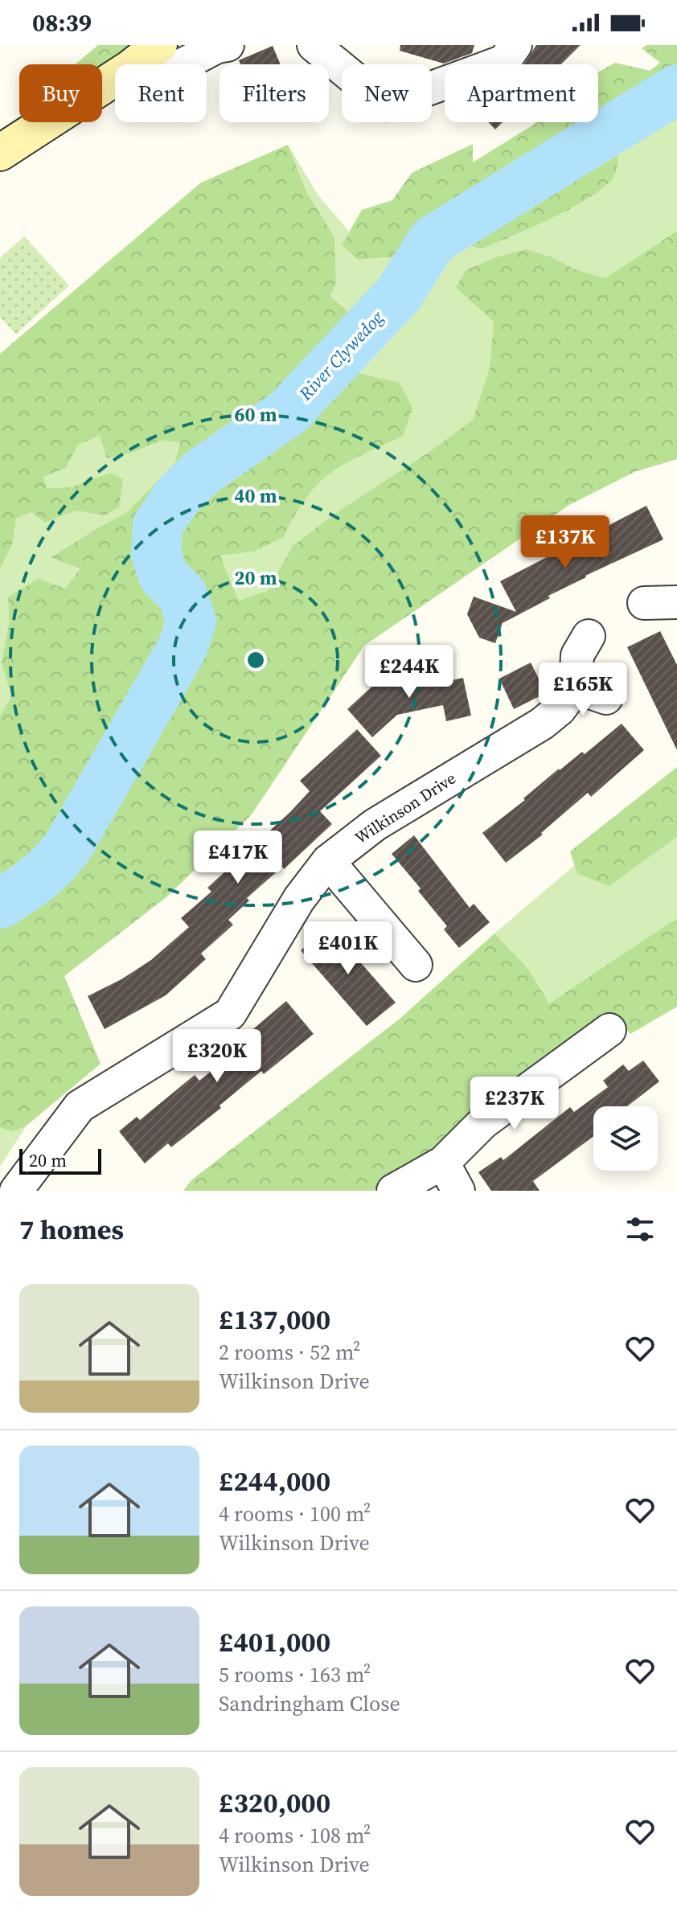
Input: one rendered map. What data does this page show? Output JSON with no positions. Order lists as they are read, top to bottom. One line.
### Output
{"streets":{"street":["Wilkinson Drive"]},"water":["River Clywedog"],"scale_bar":"20 m","page":{"status":"08:39","chip":["Buy","Rent","Filters","New","Apartment"],"price":["£137K","£244K","£165K","£417K","£401K","£320K","£237K"],"scale":"20 m","heading":"7 homes","list":[{"name":"£137,000","note":"2 rooms · 52 m² · Wilkinson Drive"},{"name":"£244,000","note":"4 rooms · 100 m² · Wilkinson Drive"},{"name":"£401,000","note":"5 rooms · 163 m² · Sandringham Close"},{"name":"£320,000","note":"4 rooms · 108 m² · Wilkinson Drive"}]},"rings":["60 m","40 m","20 m"]}
